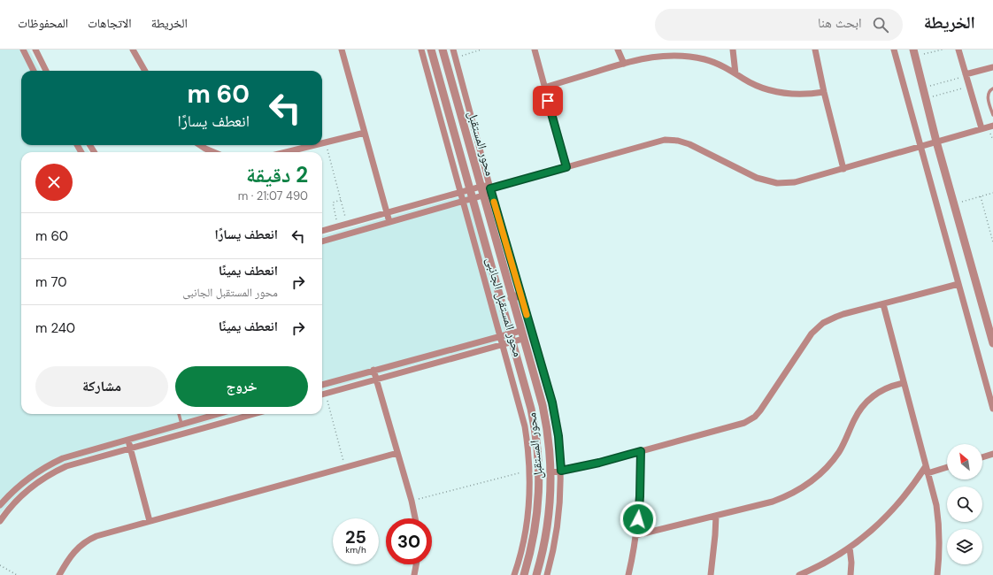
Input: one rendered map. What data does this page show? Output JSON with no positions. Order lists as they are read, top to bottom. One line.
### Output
{"streets":{"street":["محور المستقبل","محور المستقبل الجانبى"]},"north":"top left","page":{"header":"الخريطة","search":"ابحث هنا","nav":["الخريطة","الاتجاهات","المحفوظات"],"turn":["60 m","انعطف يسارًا"],"heading":["2 دقيقة","490 m · 21:07"],"list":[{"name":"انعطف يسارًا","value":"60 m"},{"name":"انعطف يمينًا","note":"محور المستقبل الجانبى","value":"70 m"},{"name":"انعطف يمينًا","value":"240 m"}],"buttons":["خروج","مشاركة"],"speed":"25 km/h","limit":"30"}}
